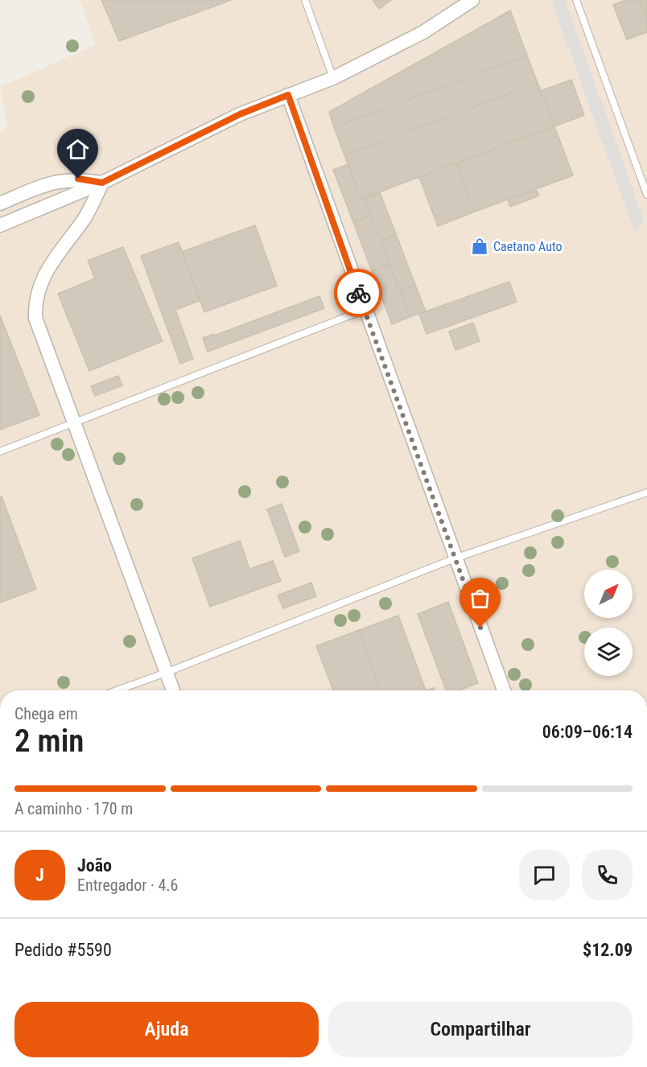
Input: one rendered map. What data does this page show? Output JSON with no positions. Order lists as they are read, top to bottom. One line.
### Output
{"places":{"shop":["Caetano Auto"]},"north":"top right","page":{"heading":["2 min","Chega em","06:09–06:14"],"panel":["João","Entregador · 4.6","Pedido #5590","$12.09"],"bar":"A caminho · 170 m","round":"J","buttons":["Ajuda","Compartilhar"]}}
